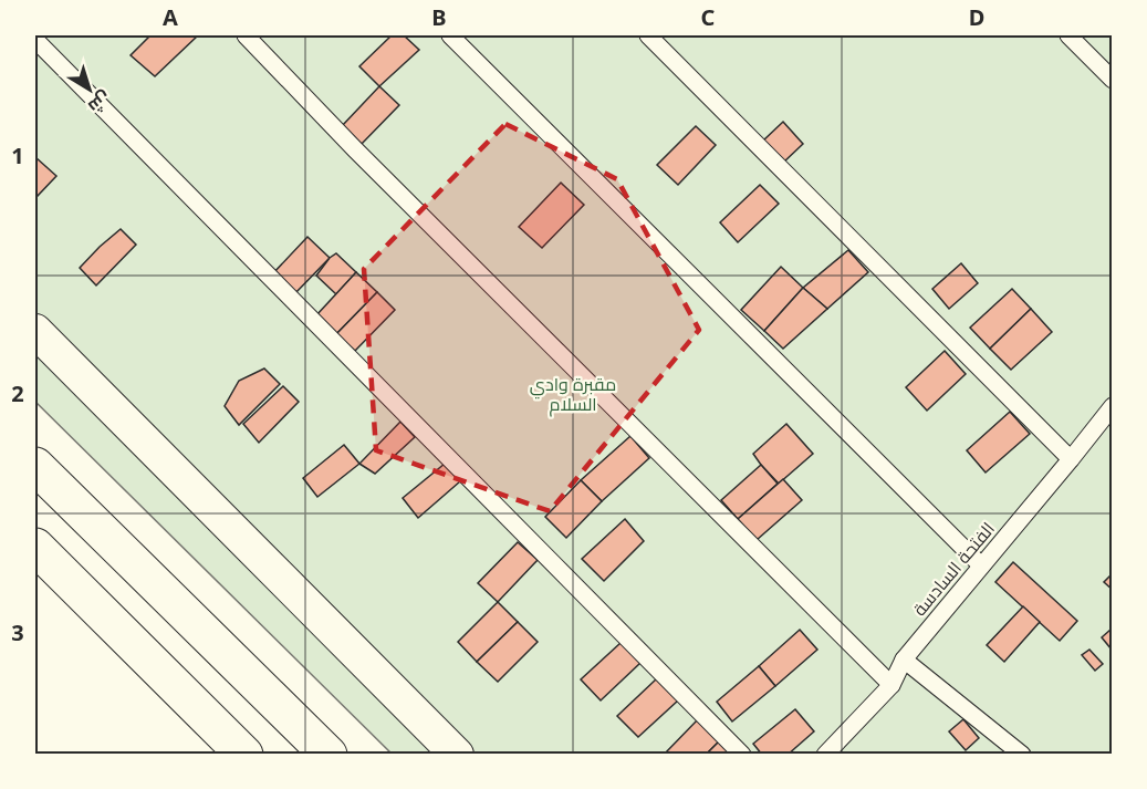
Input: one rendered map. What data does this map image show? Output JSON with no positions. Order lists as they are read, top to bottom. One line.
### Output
{"streets":{"lane":["الفتحة السادسة"]},"parks":["مقبرة وادي السلام"],"north":"bottom right","grid":{"columns":["A","B","C","D"],"rows":["1","2","3"]}}
